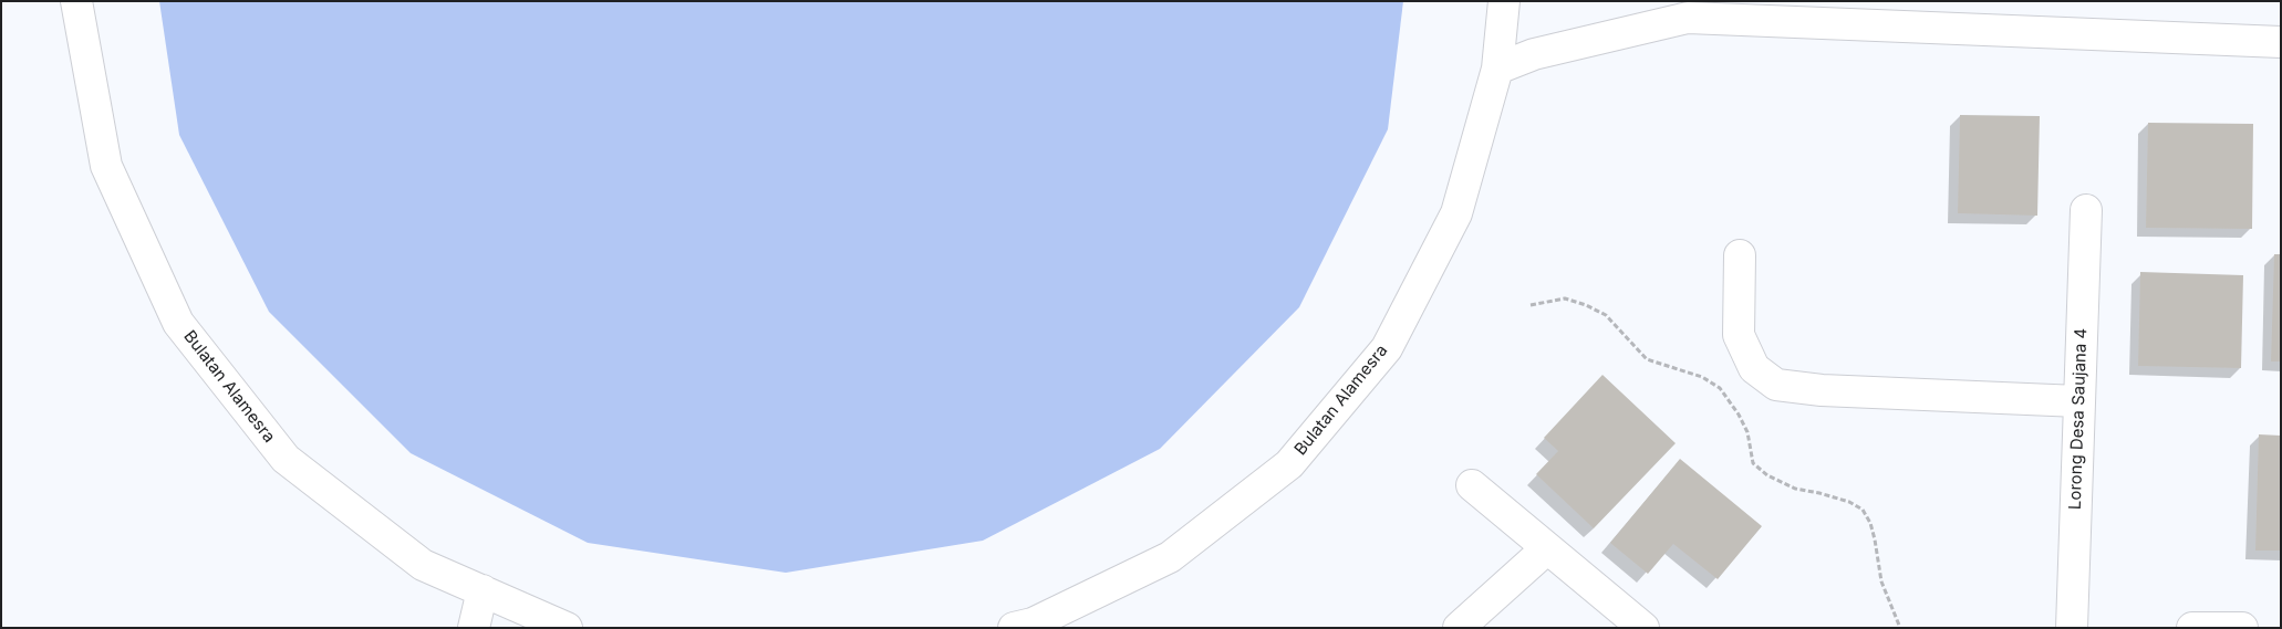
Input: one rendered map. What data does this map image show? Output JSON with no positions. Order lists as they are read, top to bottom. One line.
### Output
{"streets":{"street":["Bulatan Alamesra","Lorong Desa Saujana 4"]}}
